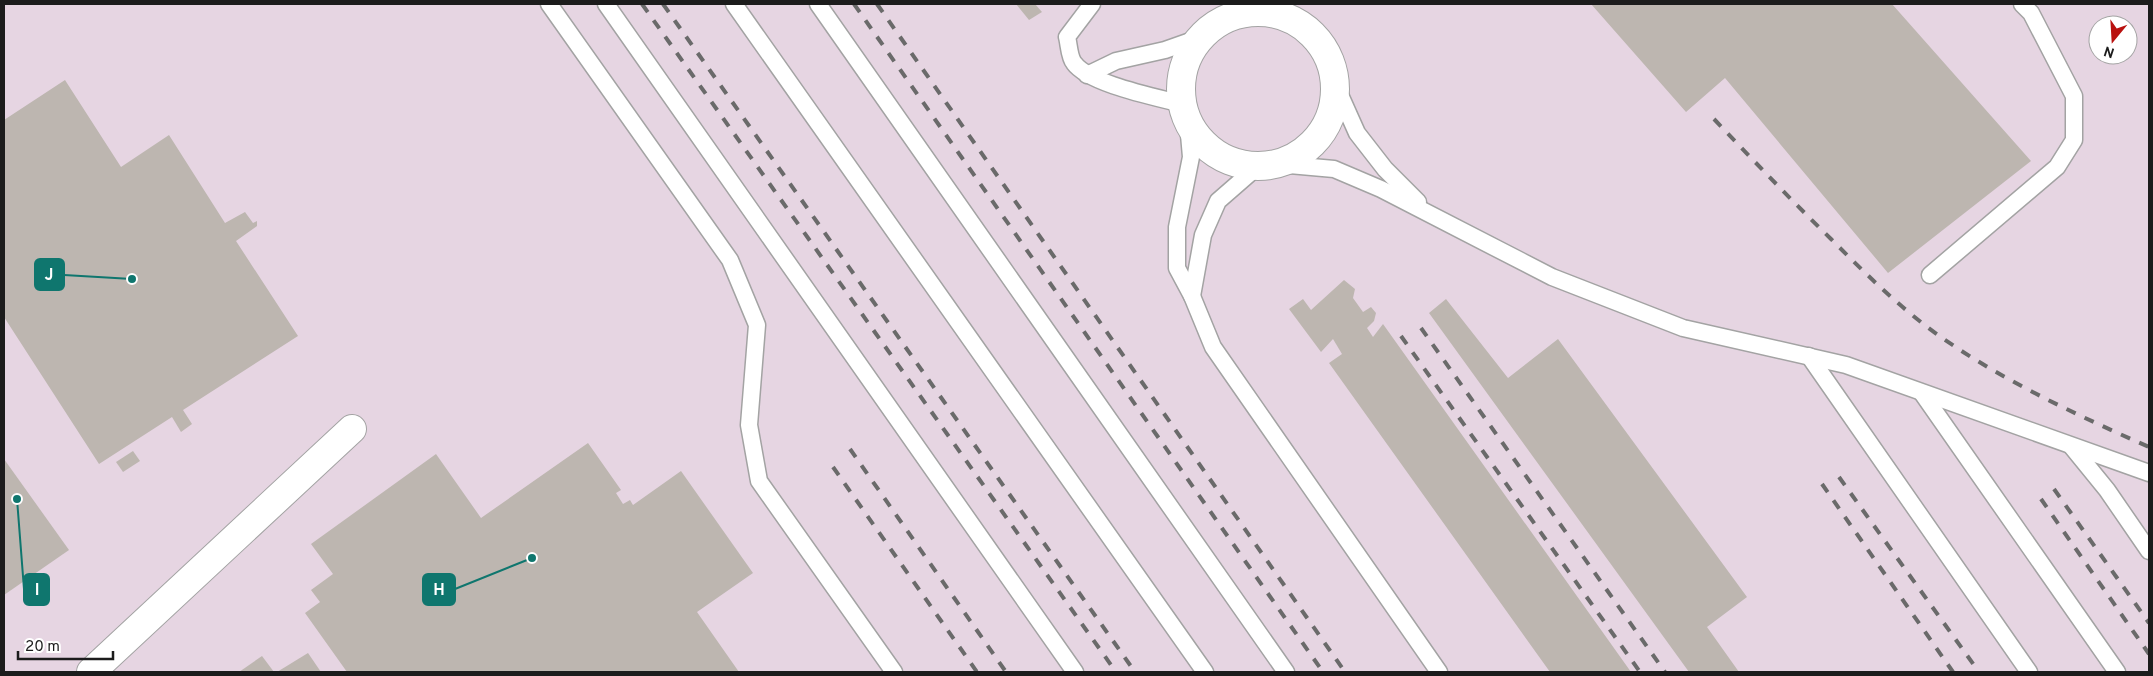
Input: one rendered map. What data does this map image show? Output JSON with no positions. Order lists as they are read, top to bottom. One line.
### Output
{"places":["J","I","H"],"scale_bar":"20 m","north":"bottom"}
